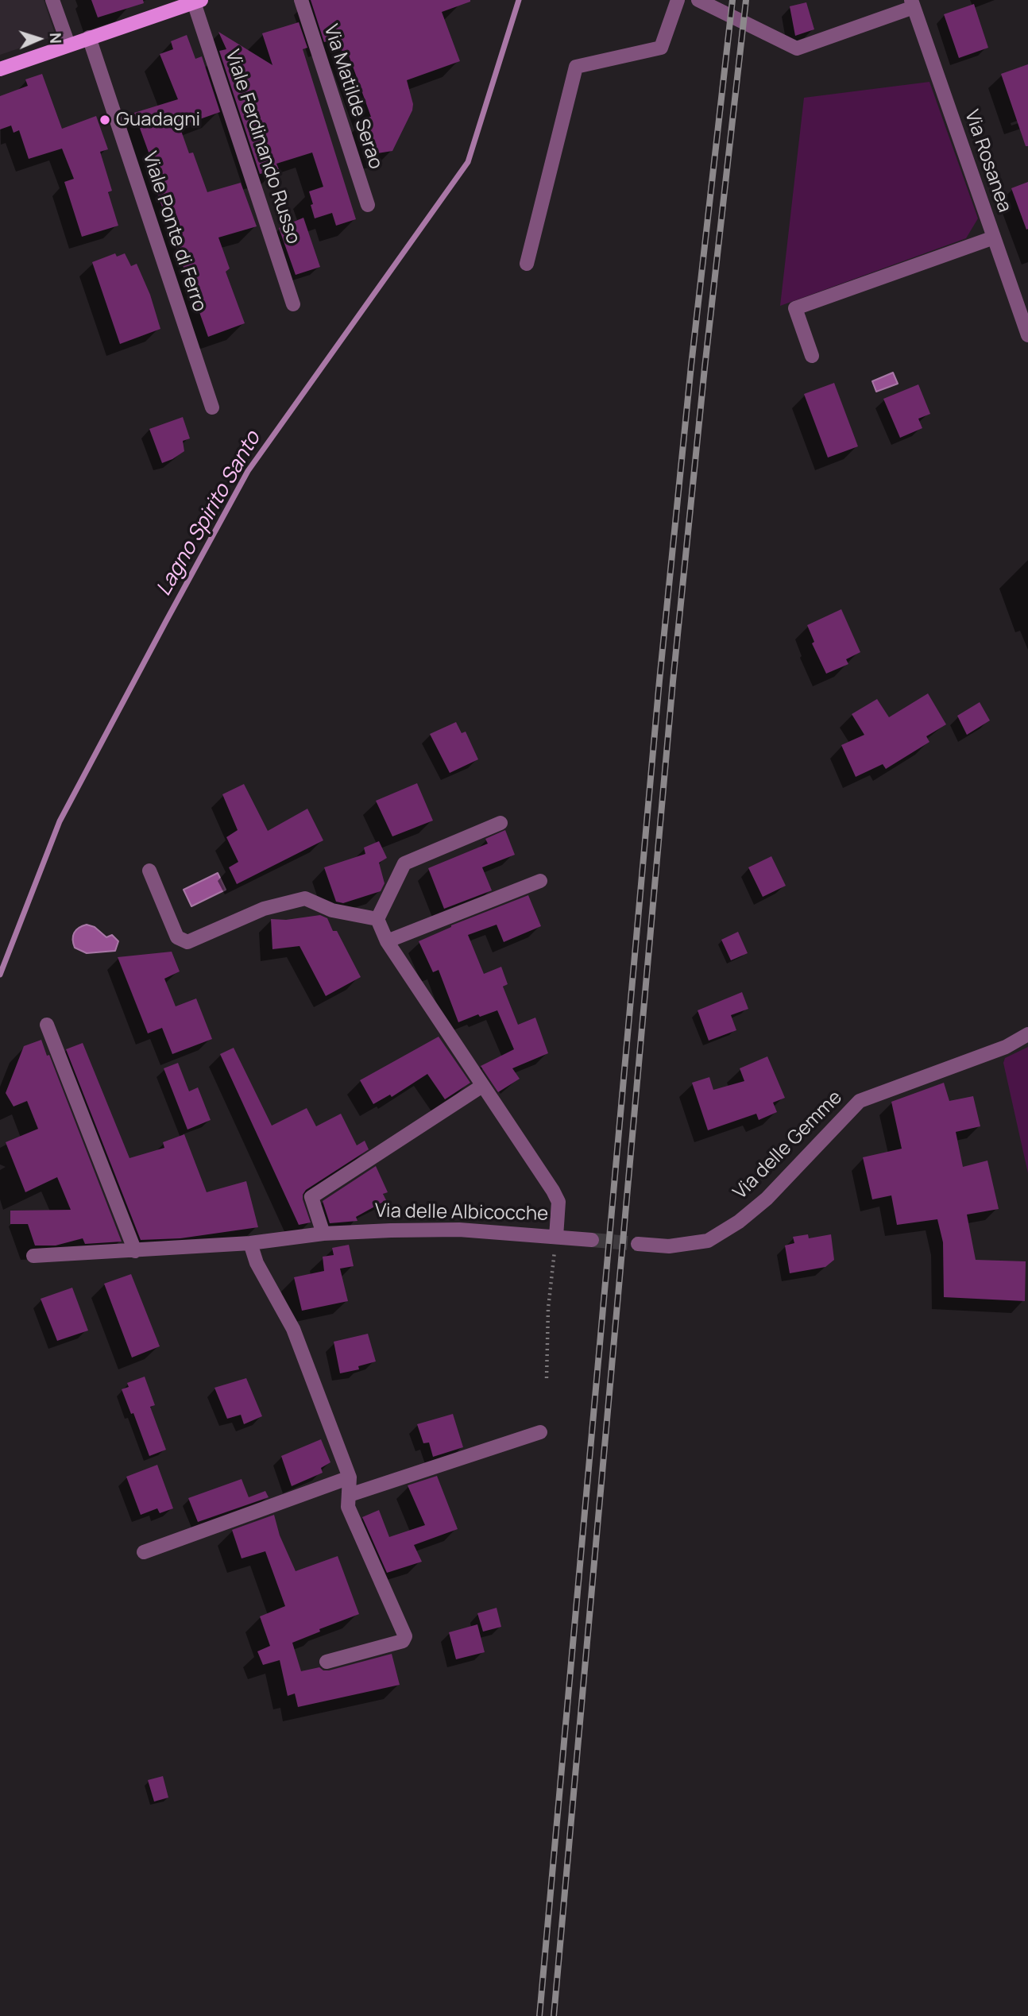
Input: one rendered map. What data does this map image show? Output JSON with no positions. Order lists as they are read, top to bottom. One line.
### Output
{"streets":{"street":["Via Matilde Serao","Viale Ferdinando Russo","Via Rosanea","Viale Ponte di Ferro","Via delle Gemme","Via delle Albicocche"]},"water":["Lagno Spirito Santo"],"places":["Guadagni"],"north":"right"}
